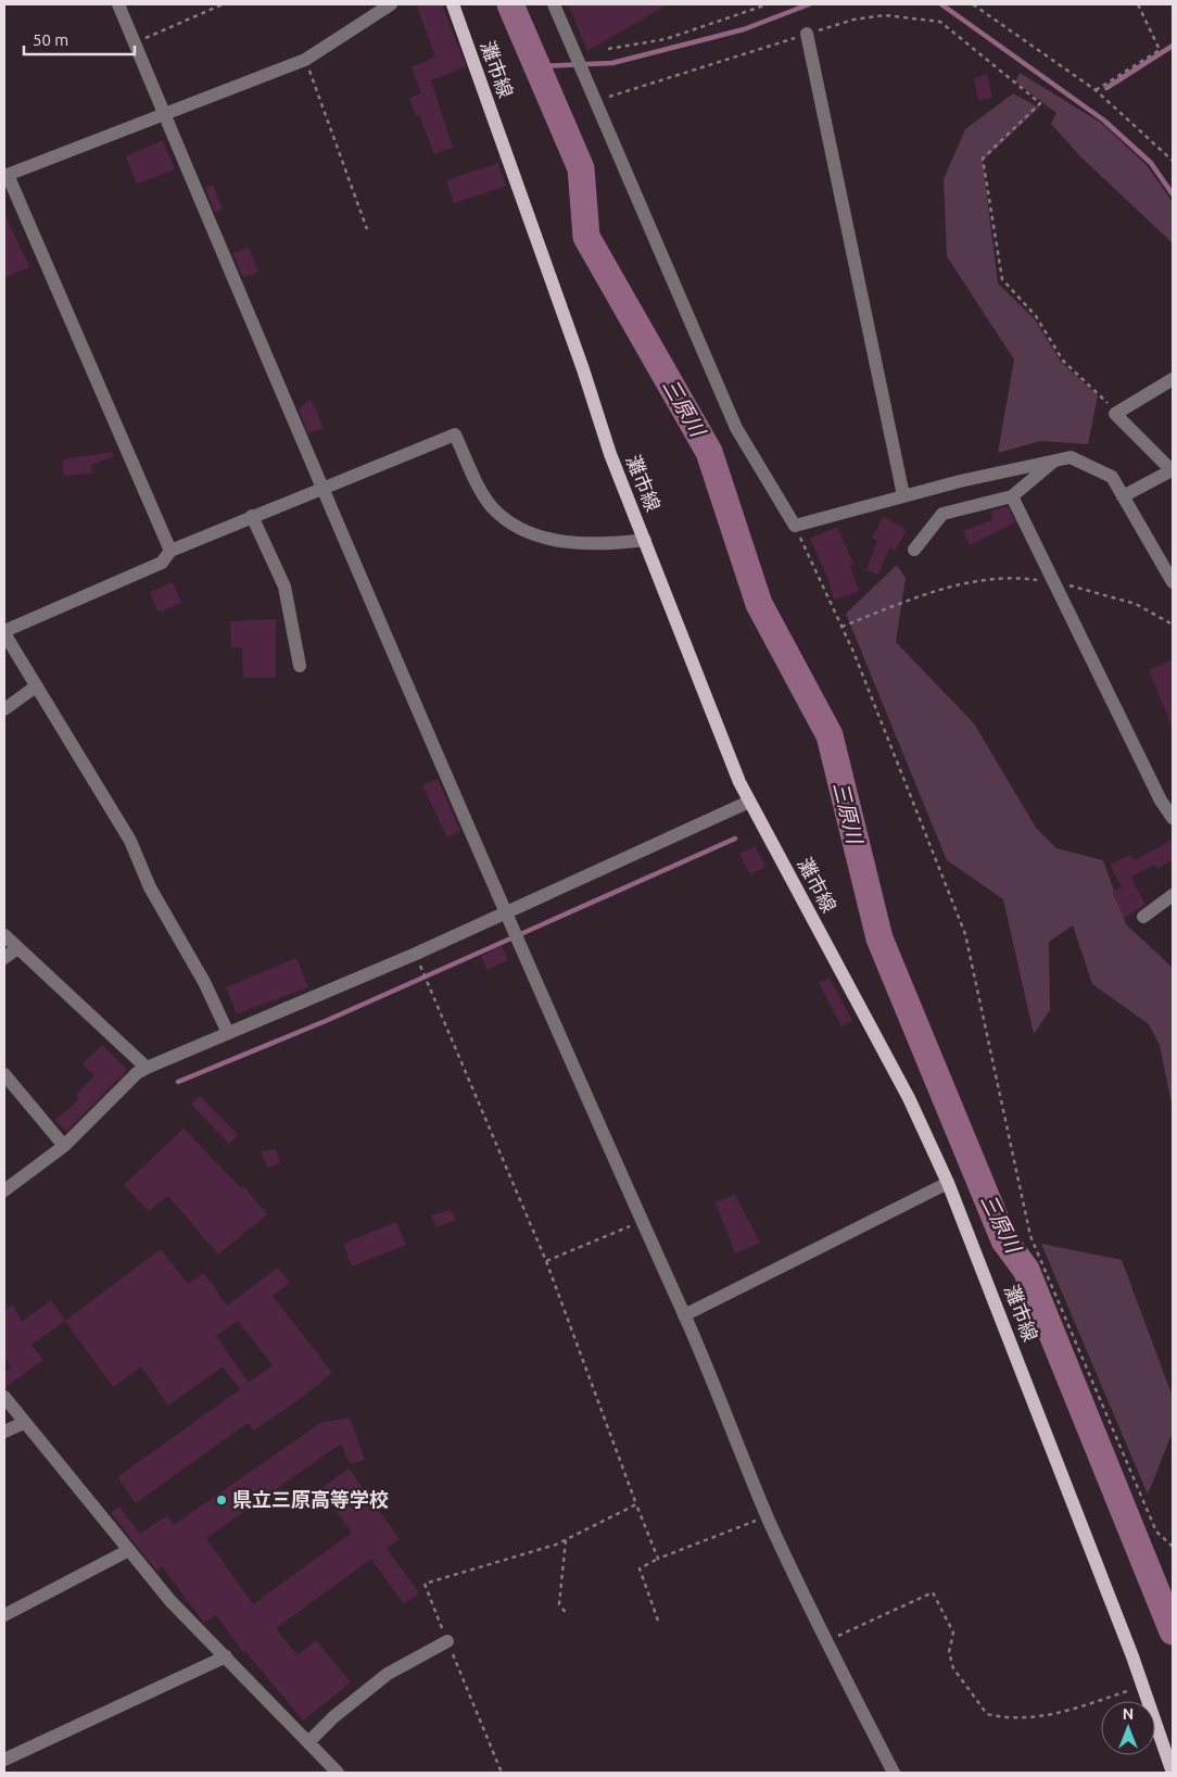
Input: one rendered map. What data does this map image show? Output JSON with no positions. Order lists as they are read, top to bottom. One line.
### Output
{"streets":{"main road":["灘市線"]},"water":["三原川"],"places":["県立三原高等学校"],"scale_bar":"50 m","north":"top"}
